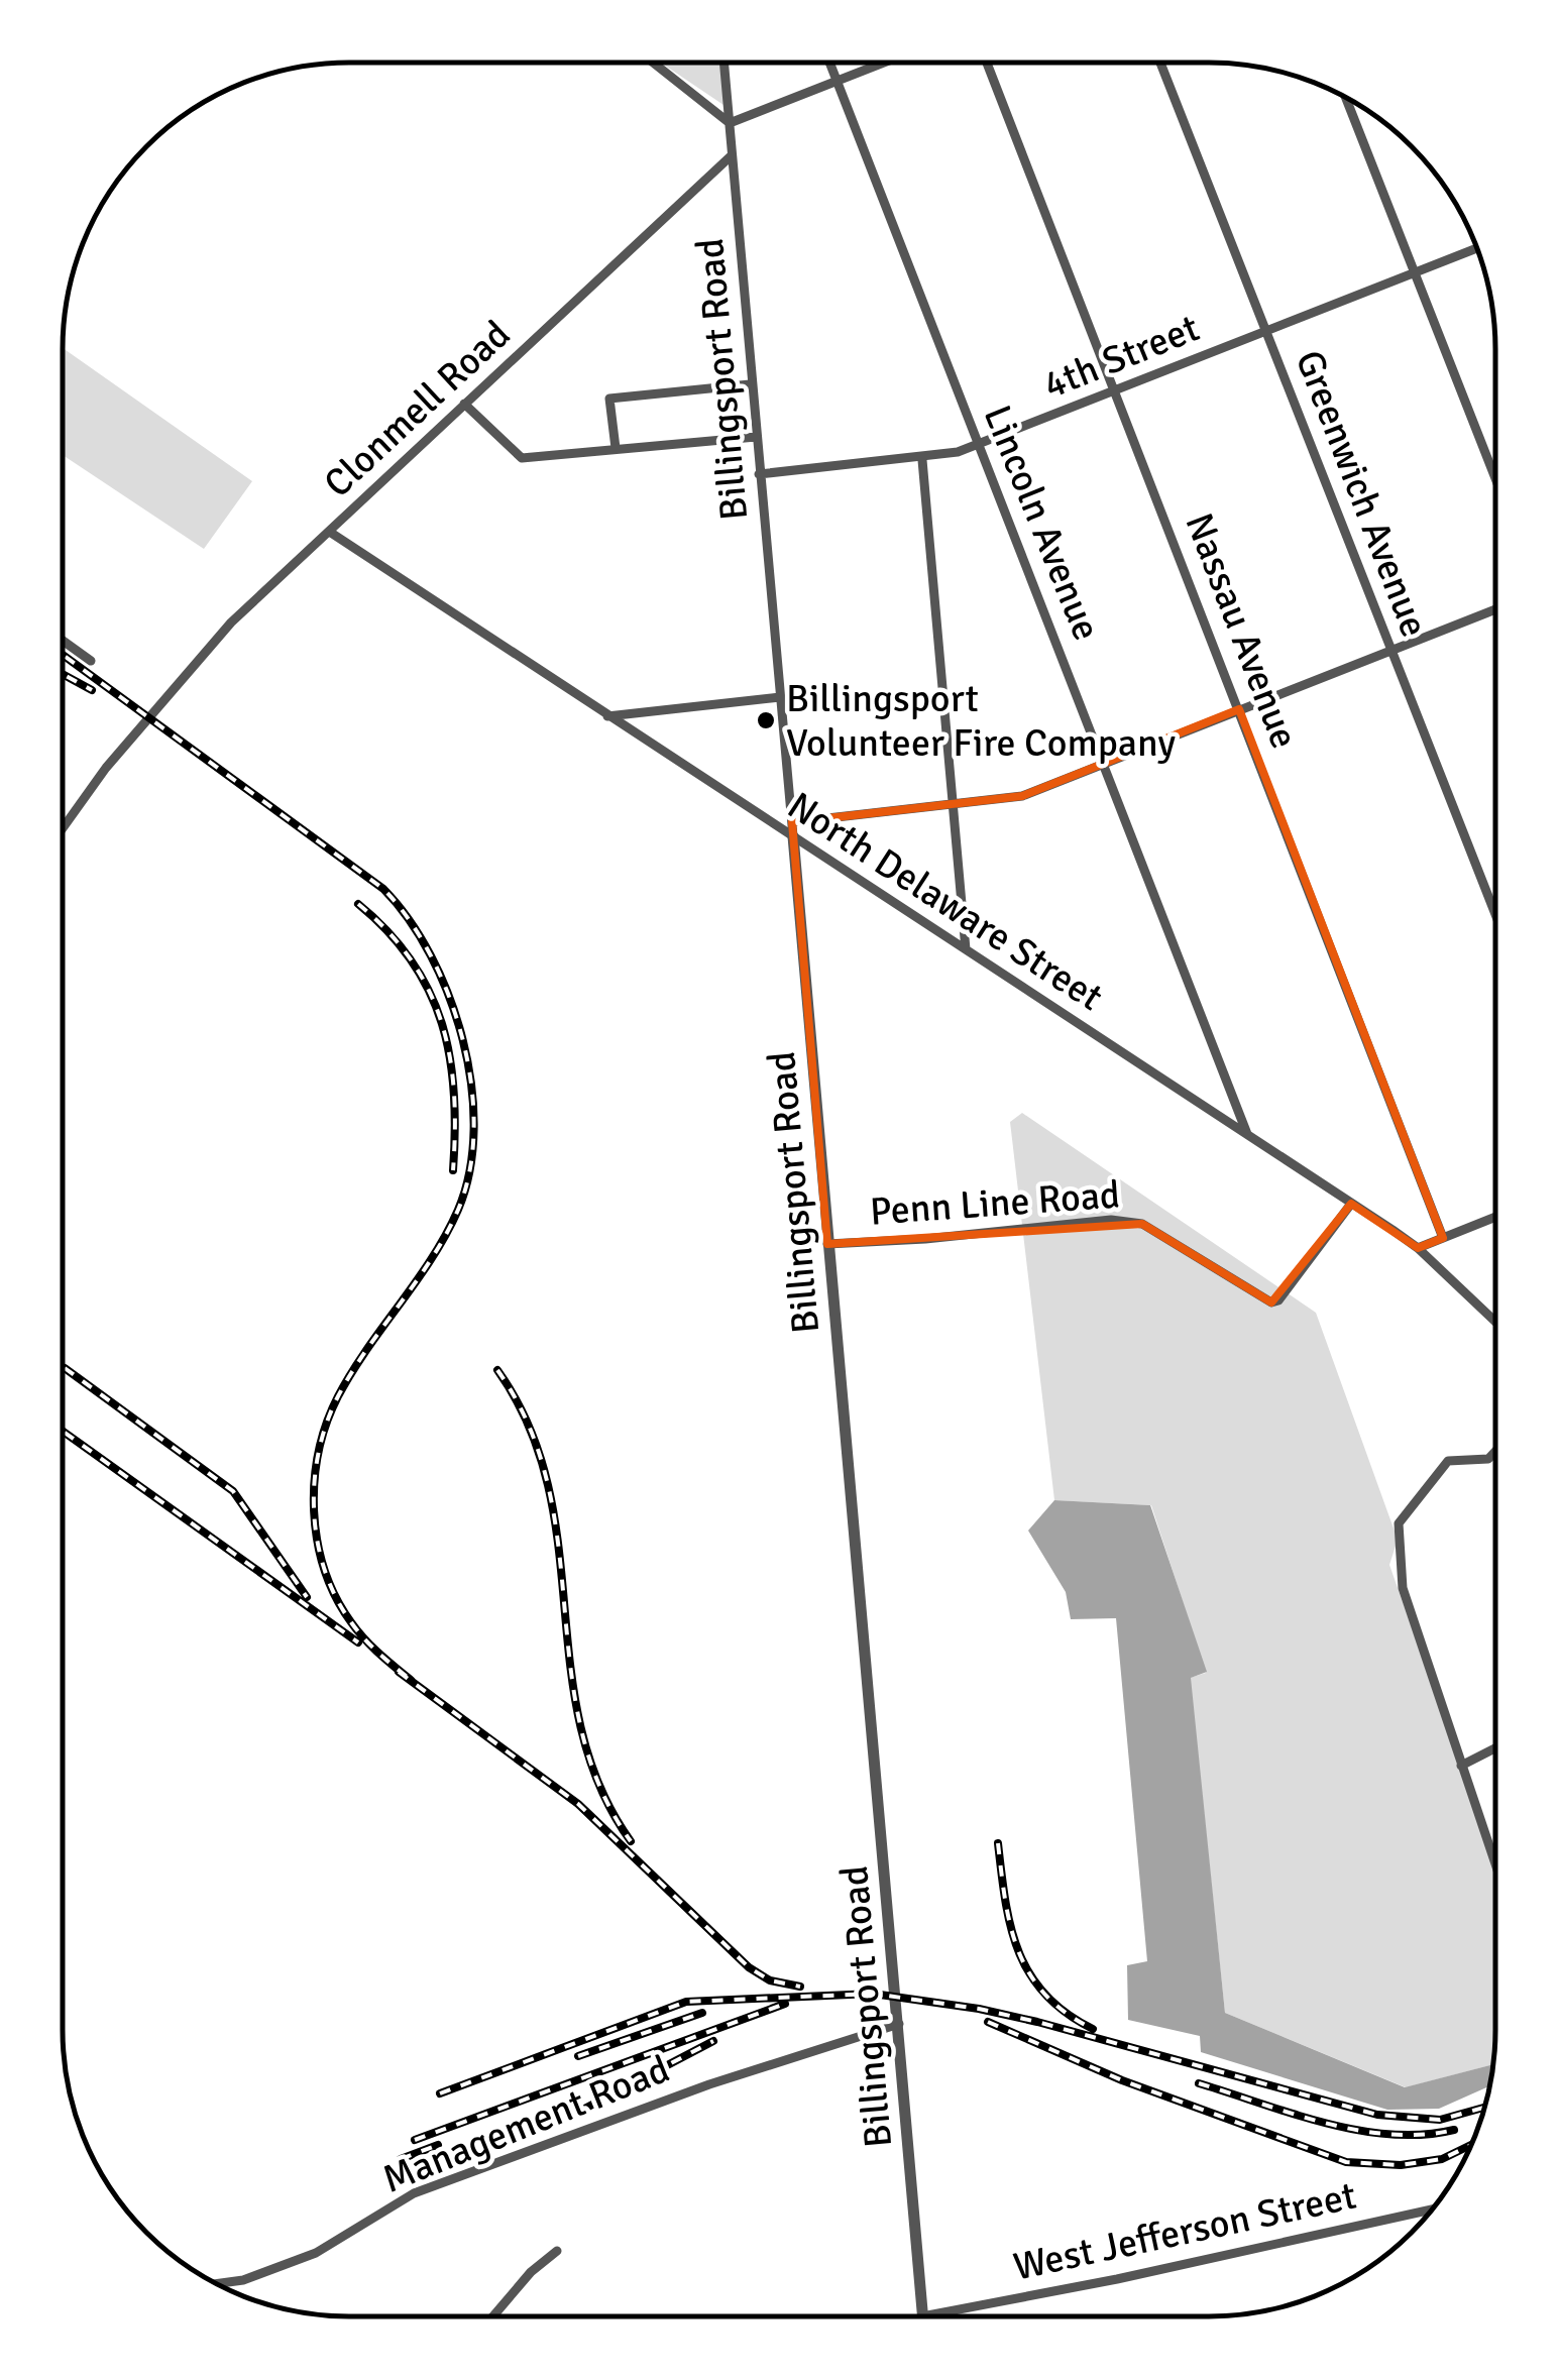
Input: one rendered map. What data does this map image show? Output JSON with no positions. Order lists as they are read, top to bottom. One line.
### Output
{"streets":{"street":["4th Street","Billingsport Road","Clonmell Road","Greenwich Avenue","Lincoln Avenue","Nassau Avenue","North Delaware Street","Penn Line Road","Management Road","West Jefferson Street"]},"crossings":[["4th Street","Billingsport Road"],["4th Street","Greenwich Avenue"],["4th Street","Lincoln Avenue"],["4th Street","Nassau Avenue"],["Billingsport Road","Clonmell Road"],["Billingsport Road","North Delaware Street"],["Billingsport Road","Penn Line Road"],["Billingsport Road","Management Road"],["Billingsport Road","West Jefferson Street"],["Clonmell Road","North Delaware Street"],["Lincoln Avenue","North Delaware Street"],["North Delaware Street","Penn Line Road"]],"places":["Billingsport Volunteer Fire Company"]}
